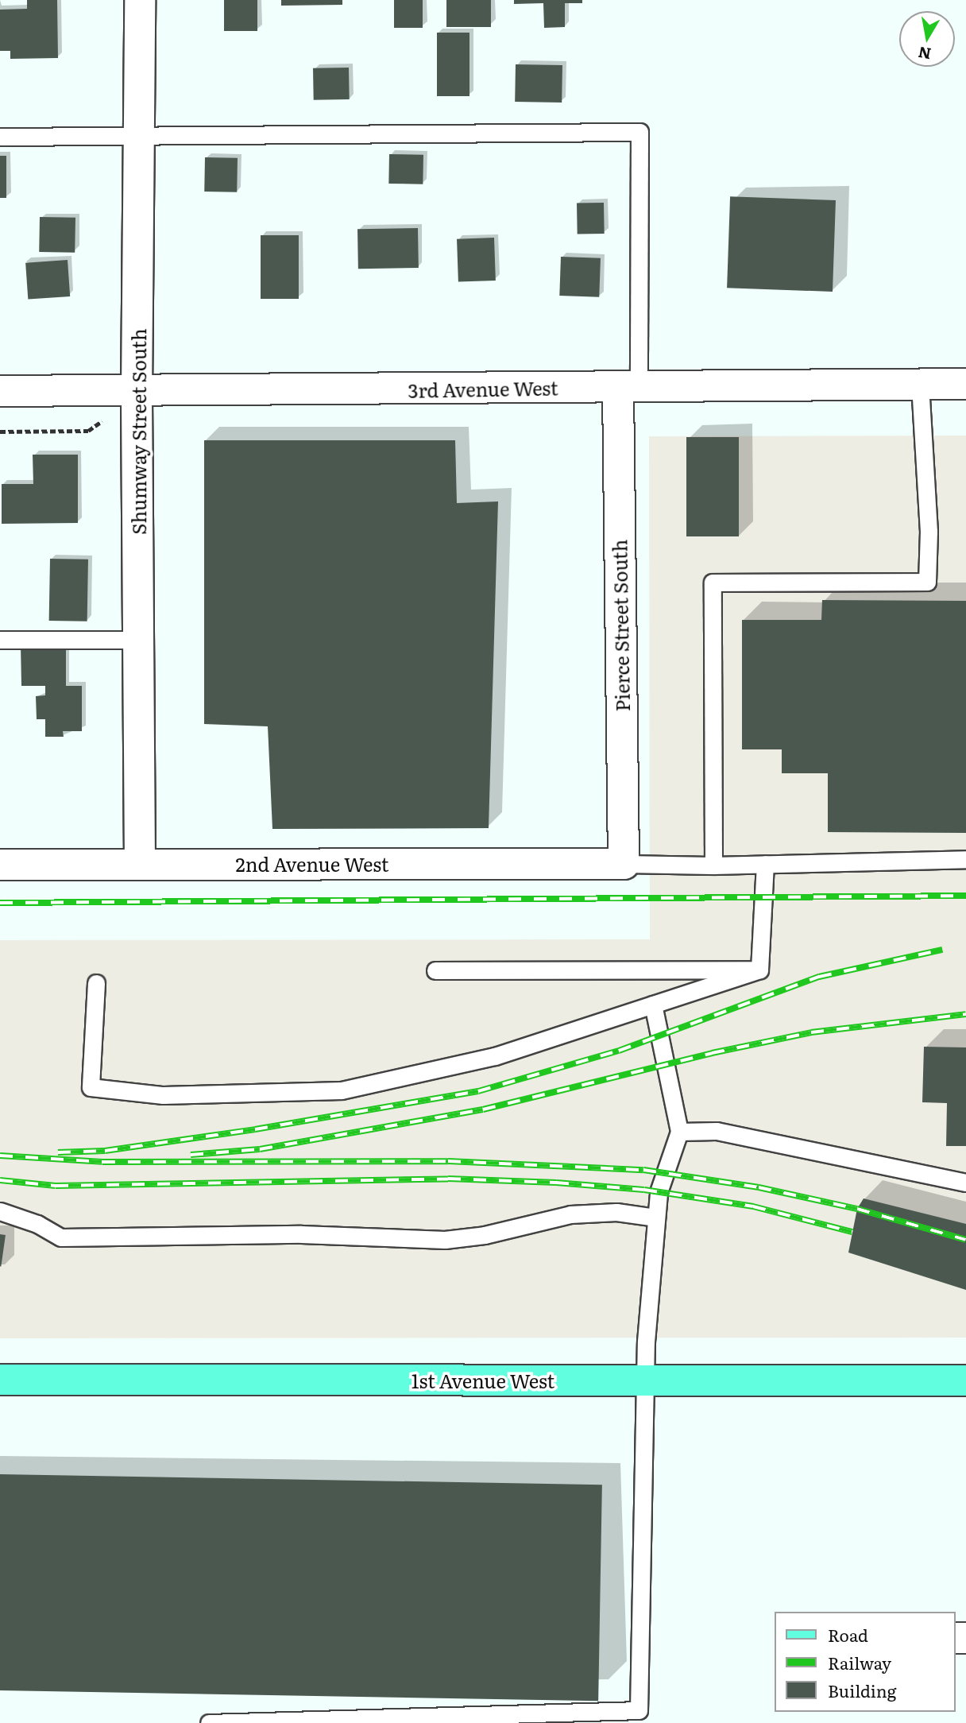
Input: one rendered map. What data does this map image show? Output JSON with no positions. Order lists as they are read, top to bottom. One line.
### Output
{"streets":{"main road":["1st Avenue West"],"street":["3rd Avenue West","Shumway Street South","Pierce Street South","2nd Avenue West"]},"crossings":[["3rd Avenue West","Shumway Street South"],["3rd Avenue West","Pierce Street South"],["Shumway Street South","2nd Avenue West"],["Pierce Street South","2nd Avenue West"]],"legend":["Road","Railway","Building"],"north":"bottom"}
